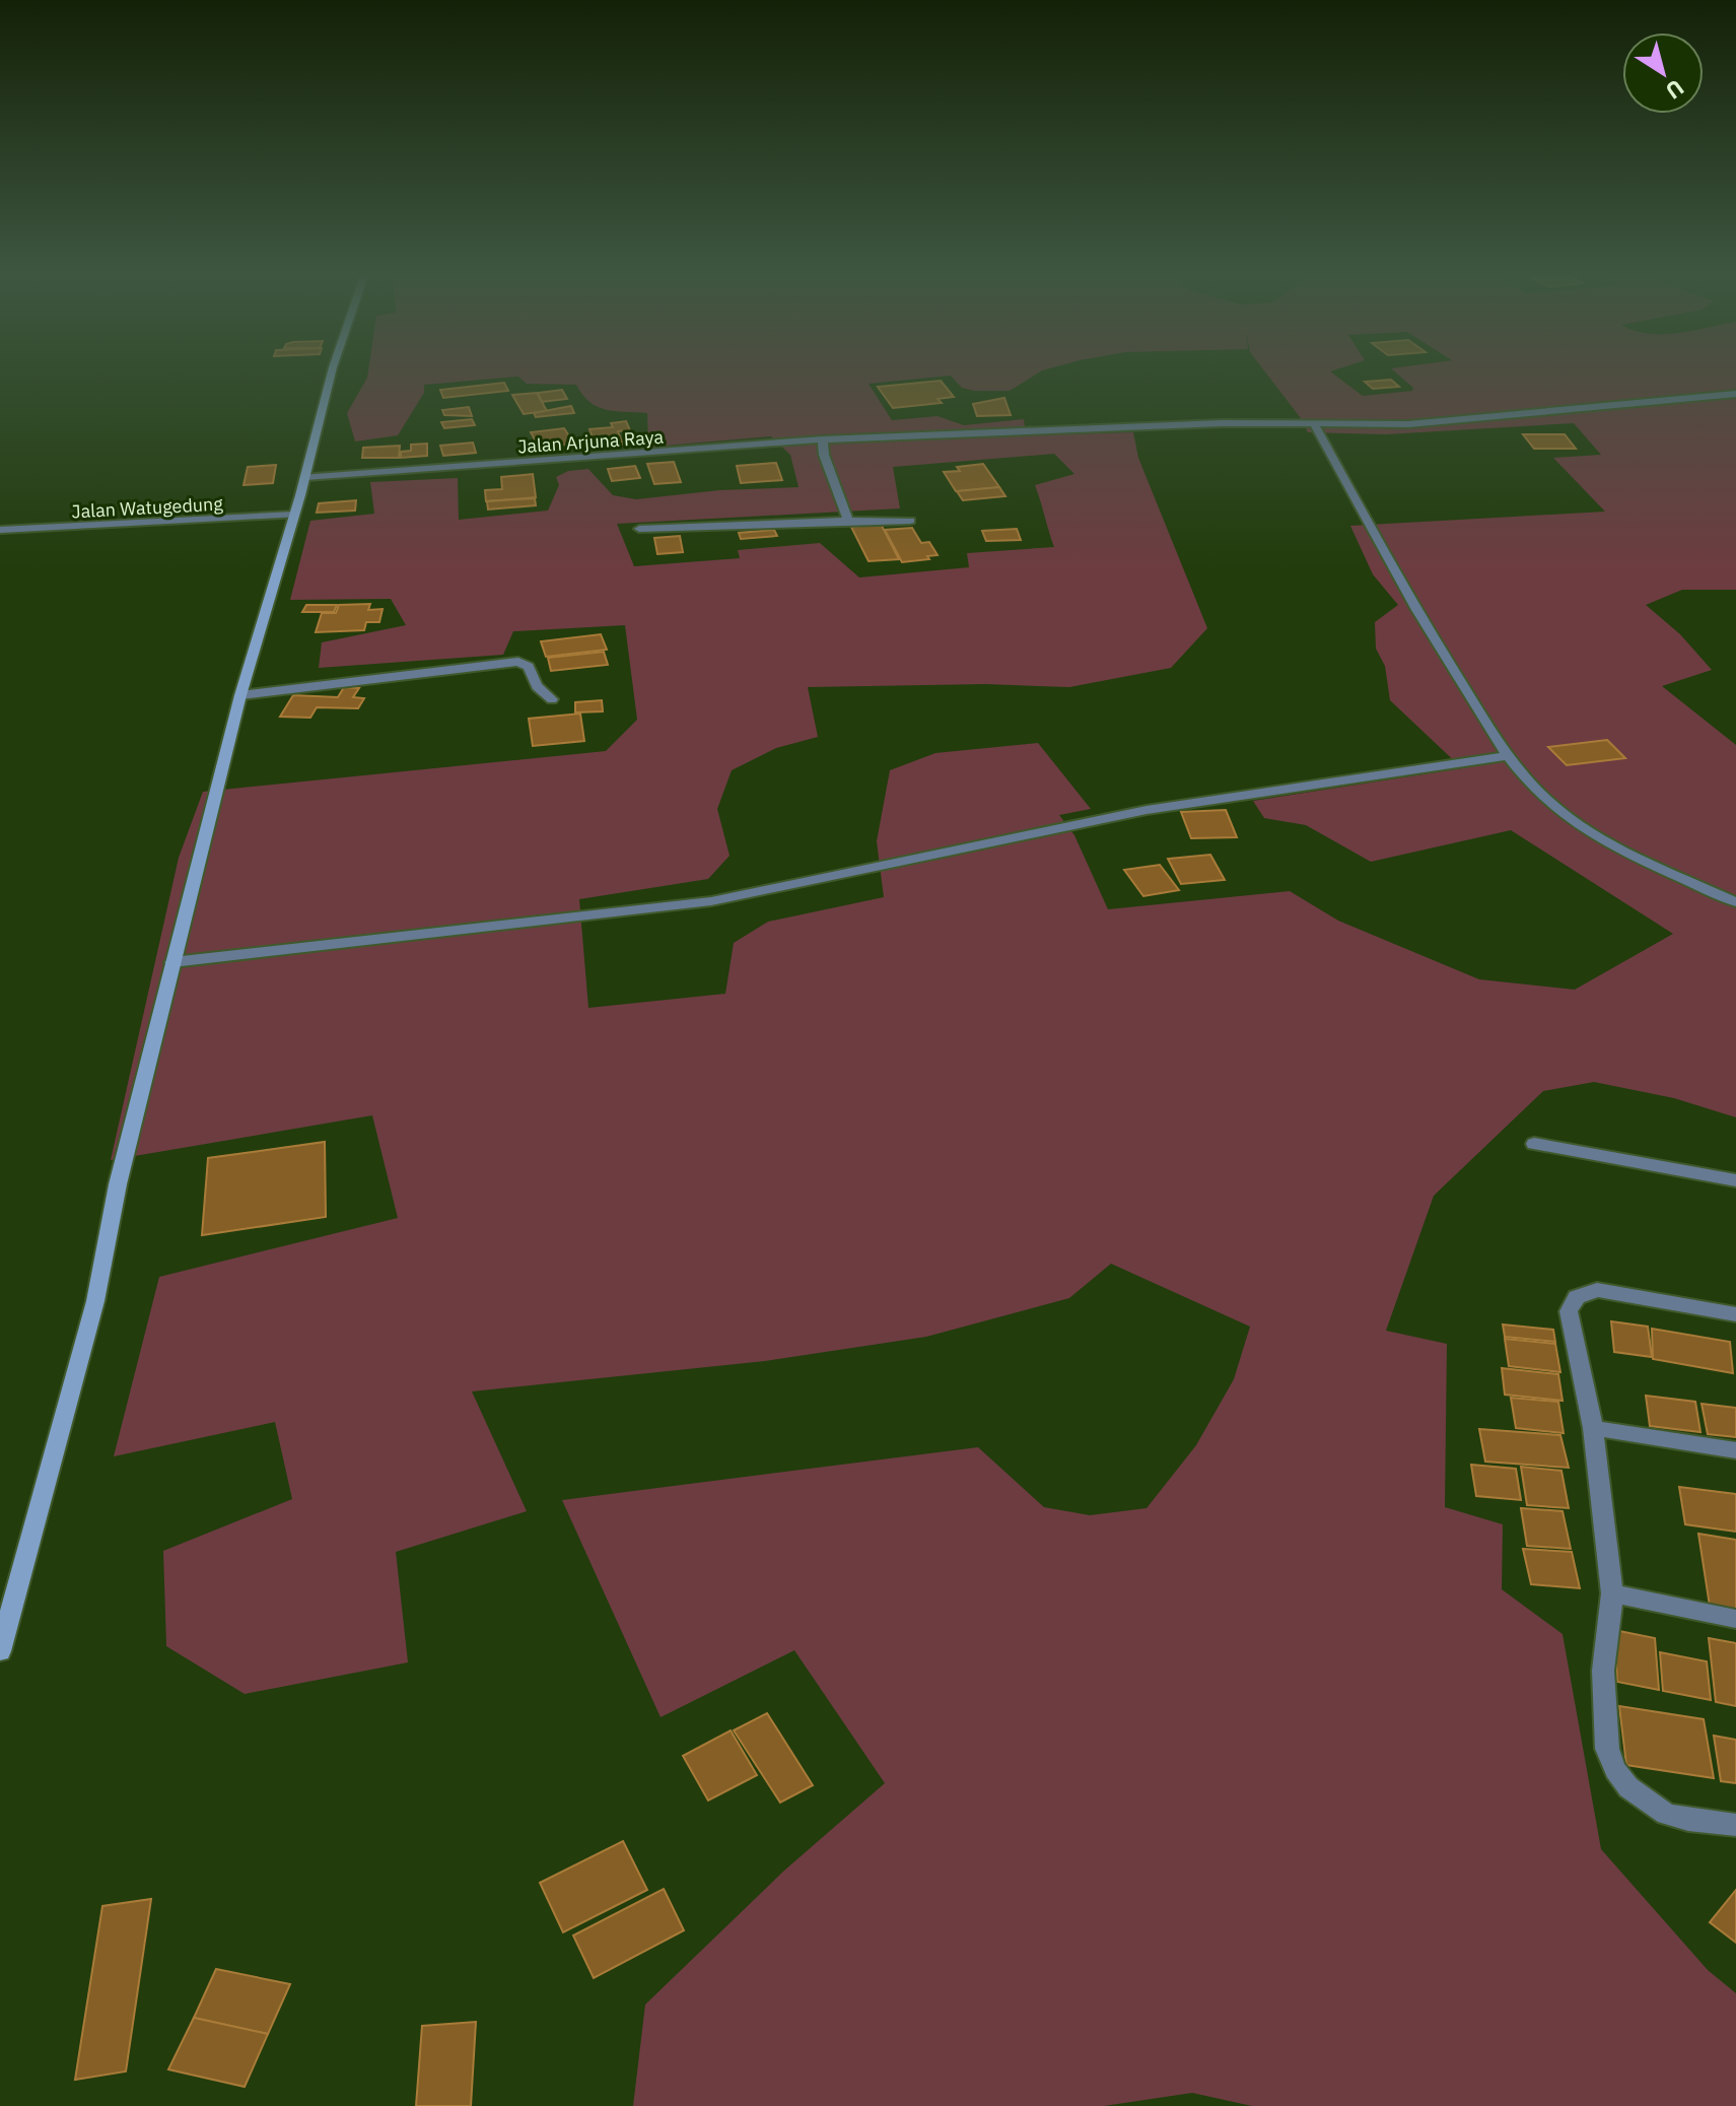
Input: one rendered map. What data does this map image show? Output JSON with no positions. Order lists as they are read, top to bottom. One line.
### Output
{"streets":{"street":["Jalan Arjuna Raya","Jalan Watugedung"]},"north":"bottom right"}
